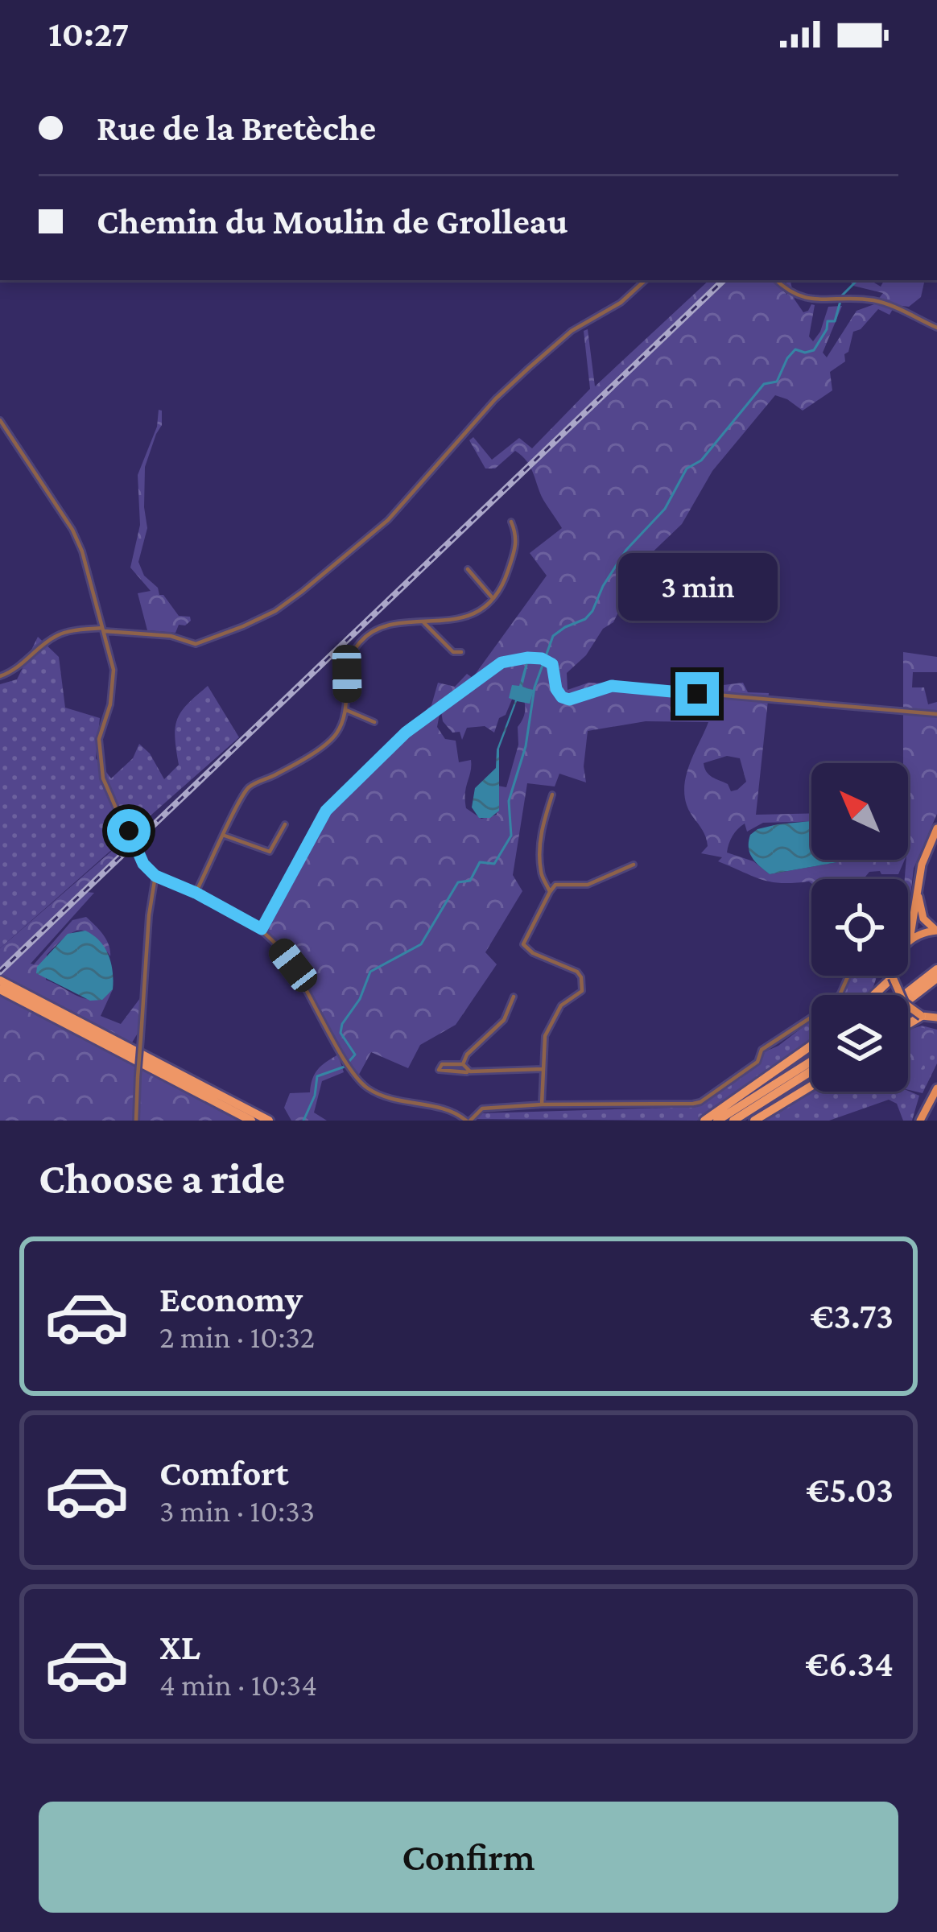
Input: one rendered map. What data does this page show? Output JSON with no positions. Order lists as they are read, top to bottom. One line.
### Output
{"north":"top left","page":{"status":"10:27","banner":["Rue de la Bretèche","Chemin du Moulin de Grolleau"],"bubble":"3 min","heading":"Choose a ride","list":[{"name":"Economy","note":"2 min · 10:32","value":"€3.73"},{"name":"Comfort","note":"3 min · 10:33","value":"€5.03"},{"name":"XL","note":"4 min · 10:34","value":"€6.34"}],"buttons":"Confirm"}}
